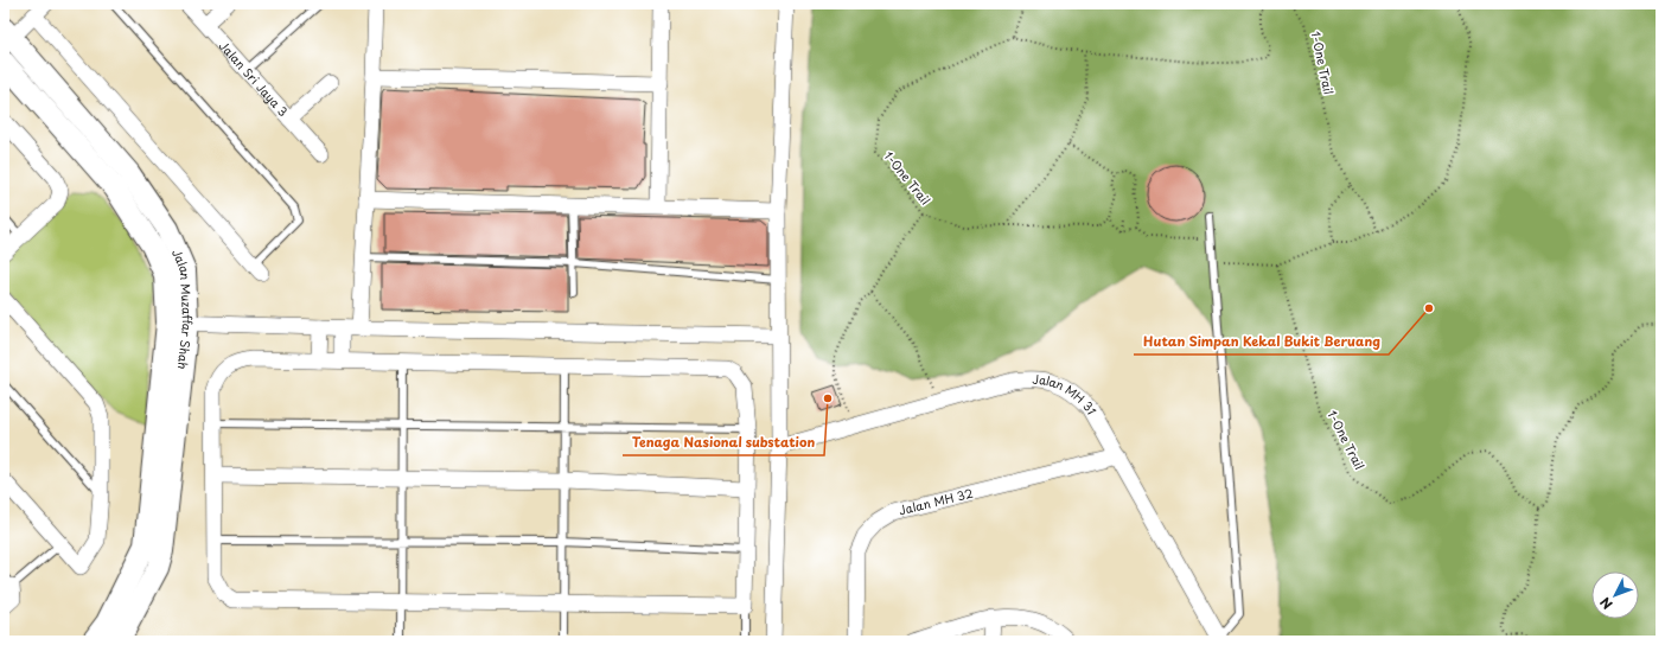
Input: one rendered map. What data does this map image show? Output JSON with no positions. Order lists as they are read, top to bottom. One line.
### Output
{"streets":{"main road":["Jalan Muzaffar Shah"],"street":["Jalan Sri Jaya 3","Jalan MH 31","Jalan MH 32"],"path":["1-One Trail"]},"crossings":[["Jalan MH 31","Jalan MH 32"]],"places":["Hutan Simpan Kekal Bukit Beruang","Tenaga Nasional substation"],"north":"bottom left"}
